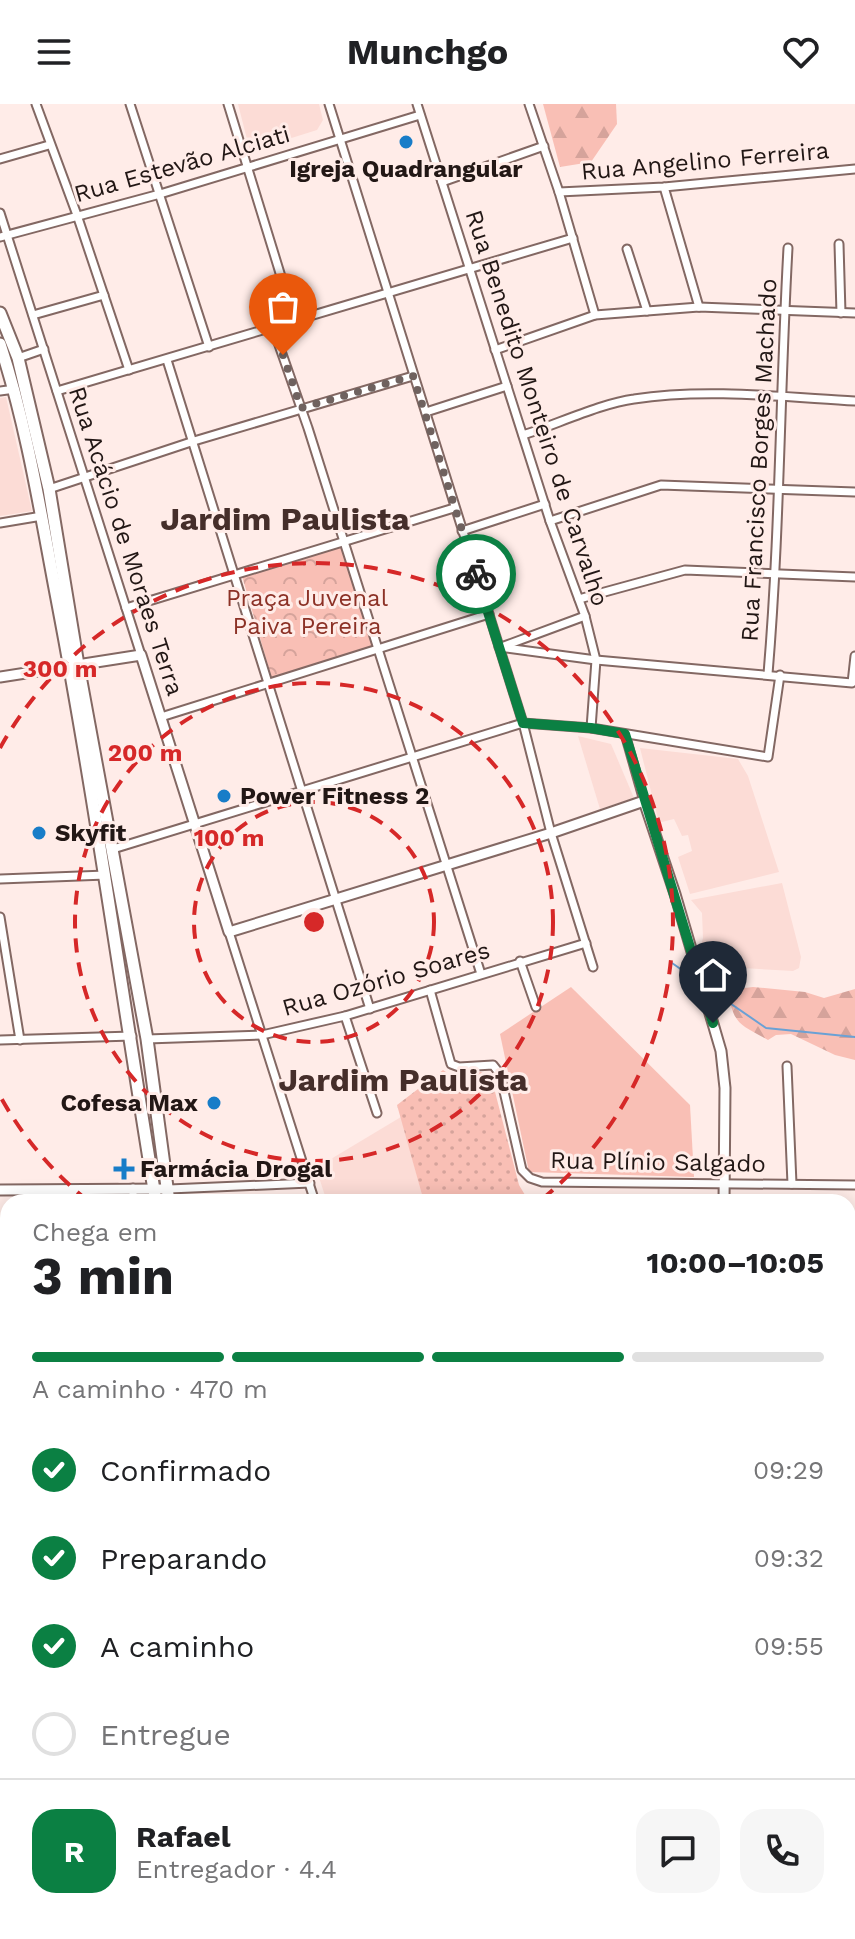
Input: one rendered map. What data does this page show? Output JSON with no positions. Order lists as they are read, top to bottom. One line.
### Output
{"streets":{"street":["Rua Angelino Ferreira","Rua Estevão Alciati","Rua Benedito Monteiro de Carvalho","Rua Francisco Borges Machado","Rua Acácio de Moraes Terra","Rua Ozório Soares","Rua Plínio Salgado"]},"crossings":[["Rua Estevão Alciati","Rua Benedito Monteiro de Carvalho"],["Rua Estevão Alciati","Rua Acácio de Moraes Terra"],["Rua Acácio de Moraes Terra","Rua Ozório Soares"],["Rua Ozório Soares","Rua Plínio Salgado"]],"districts":["Jardim Paulista","Jardim Paulista"],"parks":["Praça Juvenal Paiva Pereira"],"places":{"other":["Igreja Quadrangular","Power Fitness 2","Skyfit","Cofesa Max"],"health":["Farmácia Drogal"]},"page":{"header":"Munchgo","heading":["3 min","Chega em","10:00–10:05"],"panel":["Rafael","Entregador · 4.4"],"bar":"A caminho · 470 m","list":[["Confirmado","09:29"],["Preparando","09:32"],["A caminho","09:55"],"Entregue"],"round":"R"},"rings":["300 m","200 m","100 m"]}
